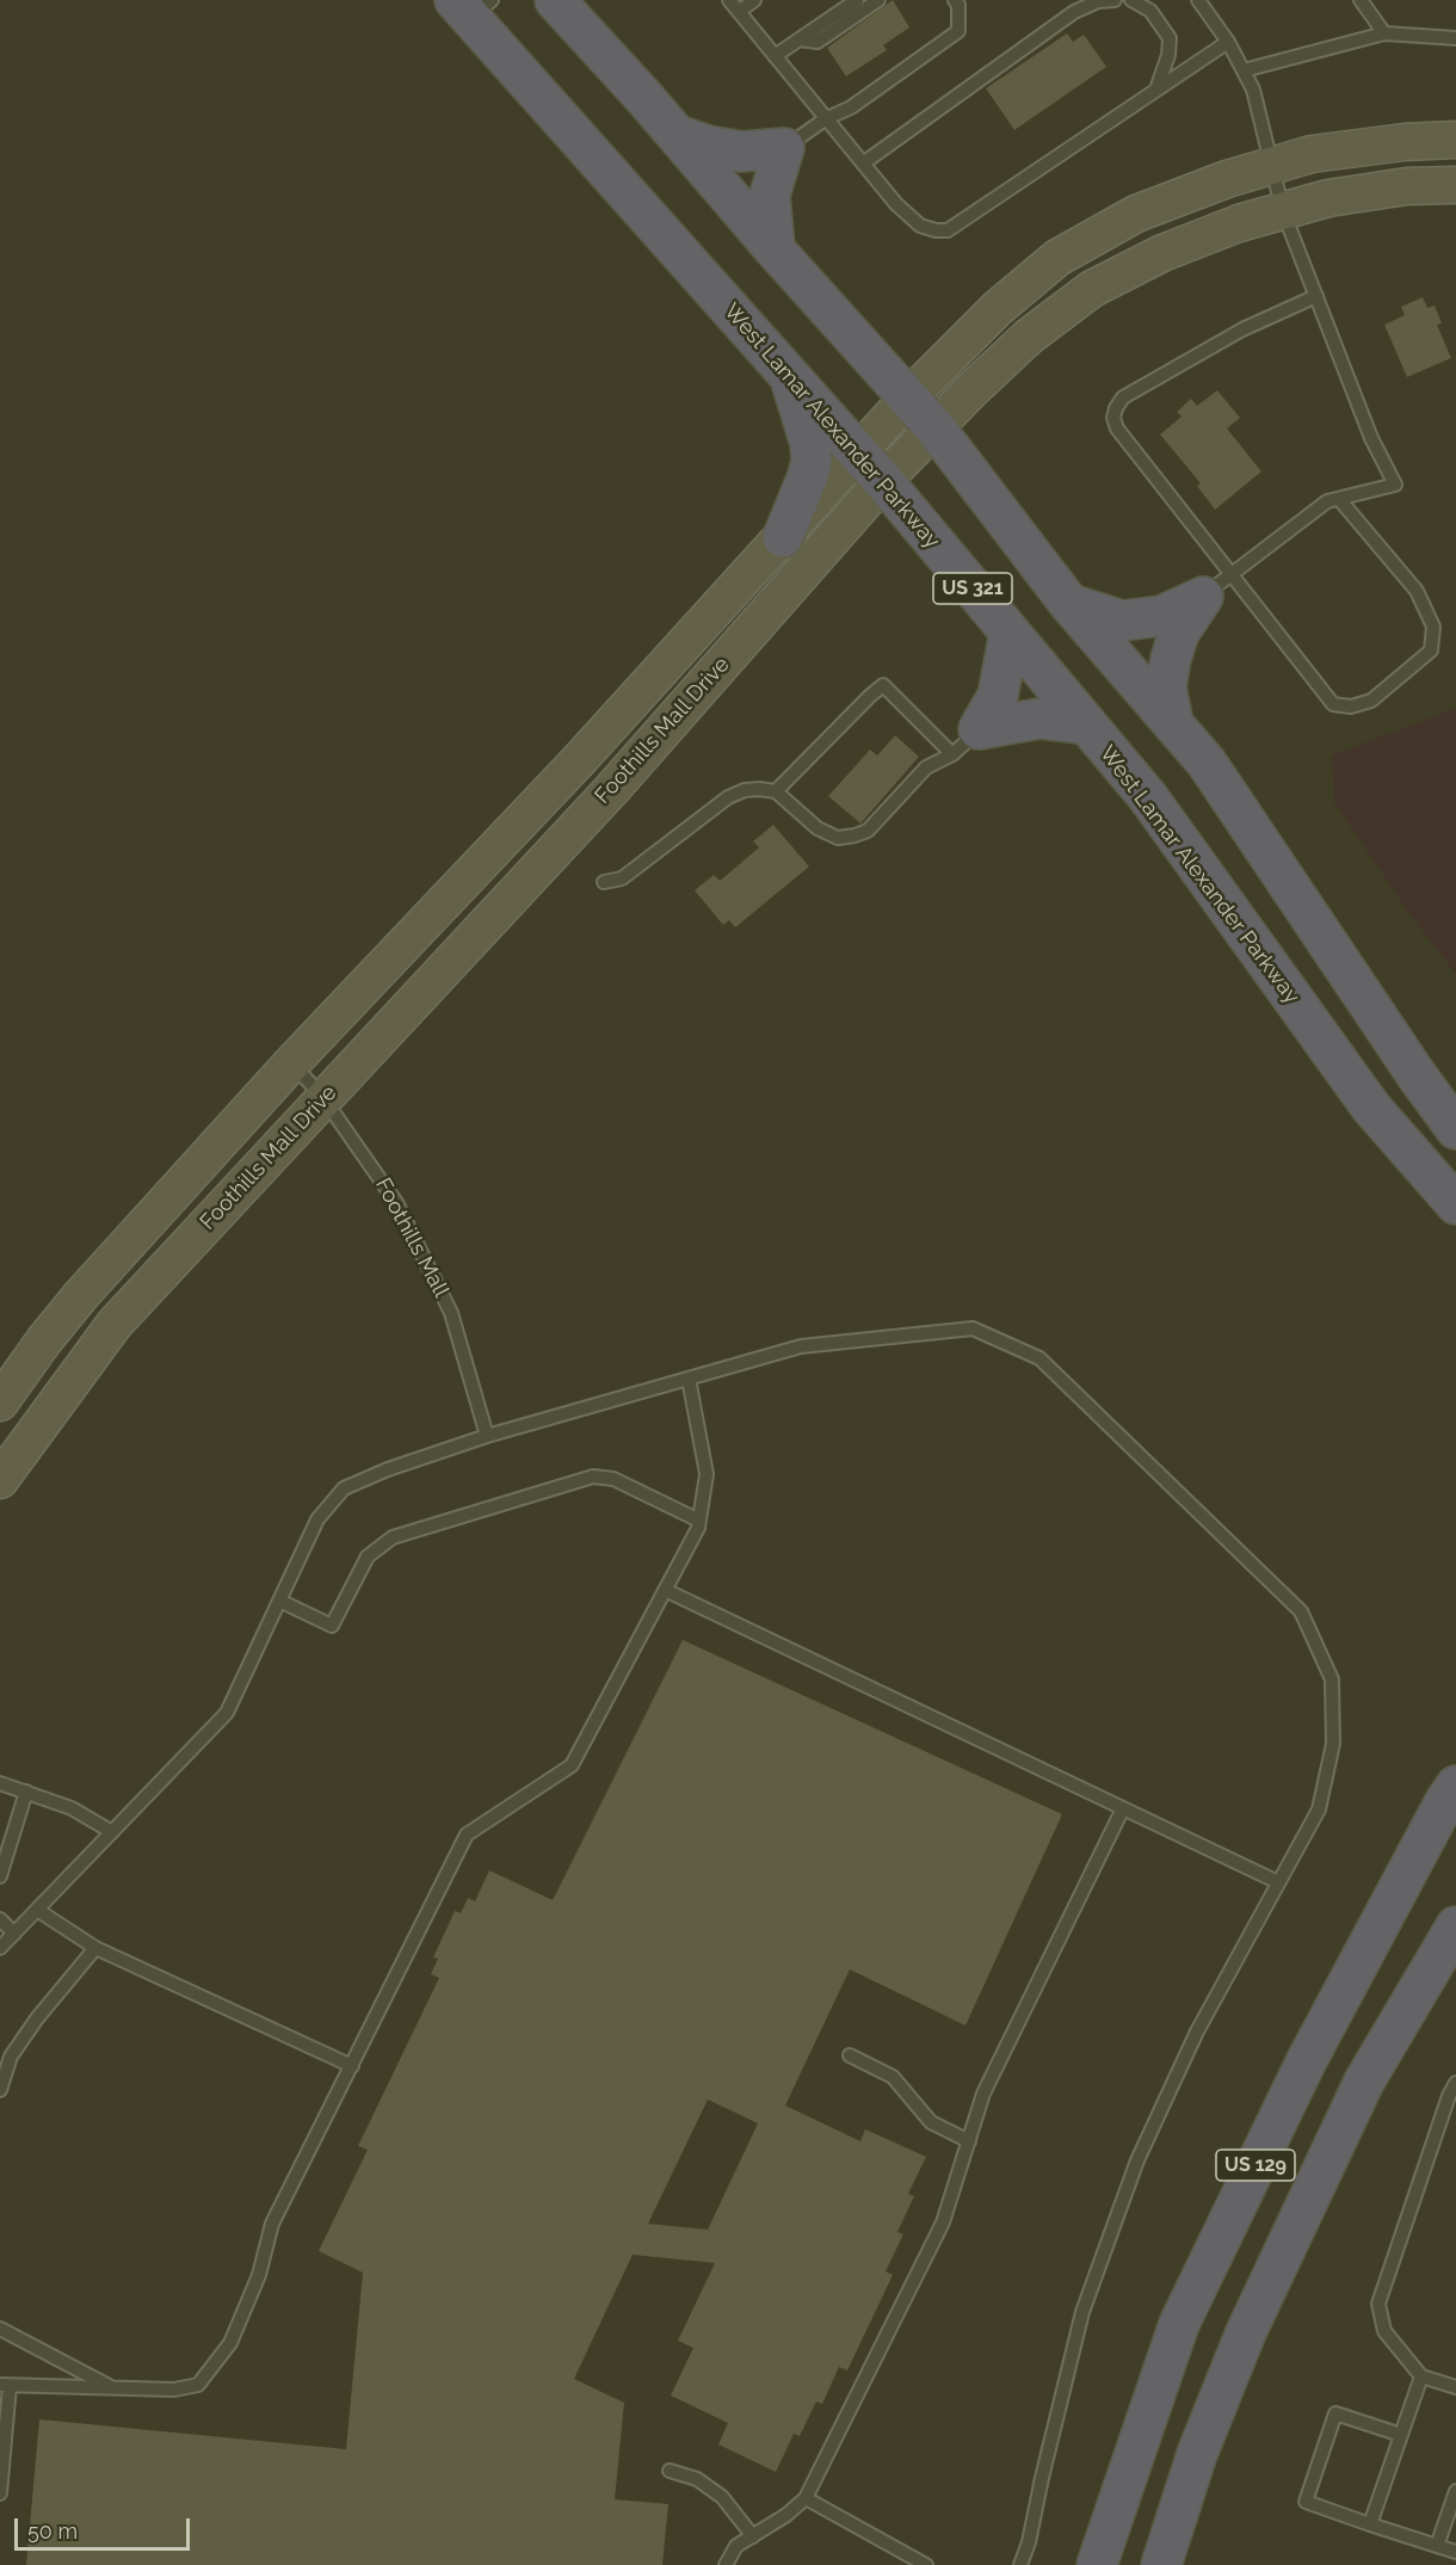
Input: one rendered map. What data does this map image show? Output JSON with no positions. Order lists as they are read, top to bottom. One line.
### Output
{"streets":{"highway":["West Lamar Alexander Parkway","US 321","US 129"],"main road":["Foothills Mall Drive"],"lane":["Foothills Mall"]},"crossings":[["West Lamar Alexander Parkway","Foothills Mall Drive"],["US 321","Foothills Mall Drive"],["Foothills Mall Drive","Foothills Mall"]],"scale_bar":"50 m"}
